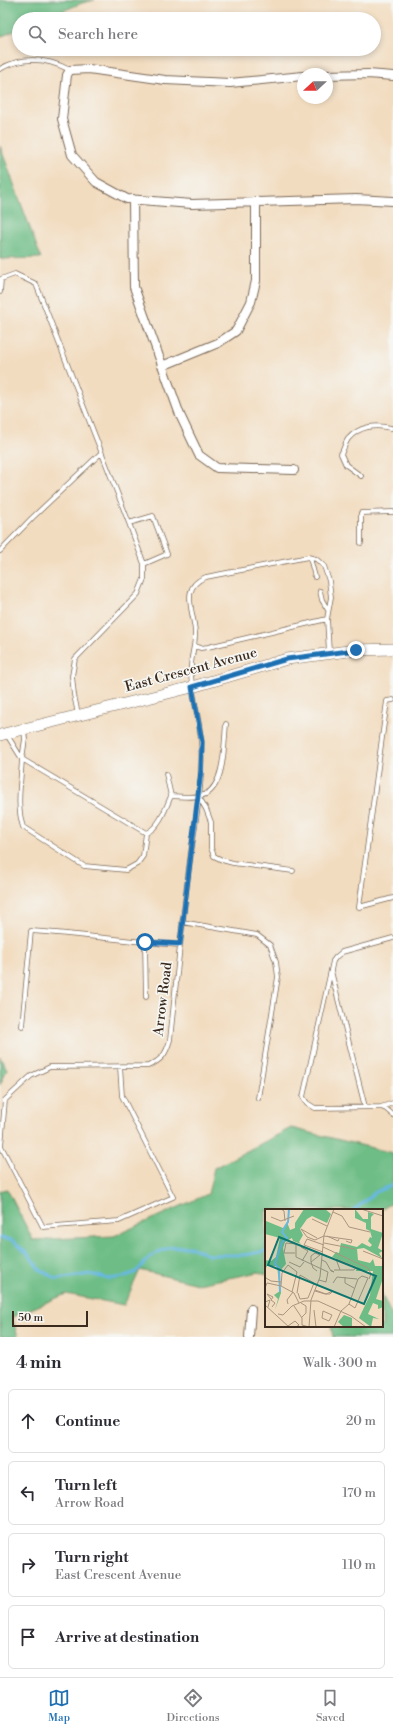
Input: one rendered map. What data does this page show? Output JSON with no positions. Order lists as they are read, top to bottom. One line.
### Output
{"streets":{"street":["East Crescent Avenue"],"lane":["Arrow Road"]},"crossings":[["East Crescent Avenue","Arrow Road"]],"scale_bar":"50 m","north":"left","page":{"search":"Search here","scale":"50 m","heading":["4 min","Walk · 300 m"],"list":[["Continue","20 m"],["Turn left","Arrow Road","170 m"],["Turn right","East Crescent Avenue","110 m"],"Arrive at destination"],"nav":["Map","Directions","Saved"]}}
